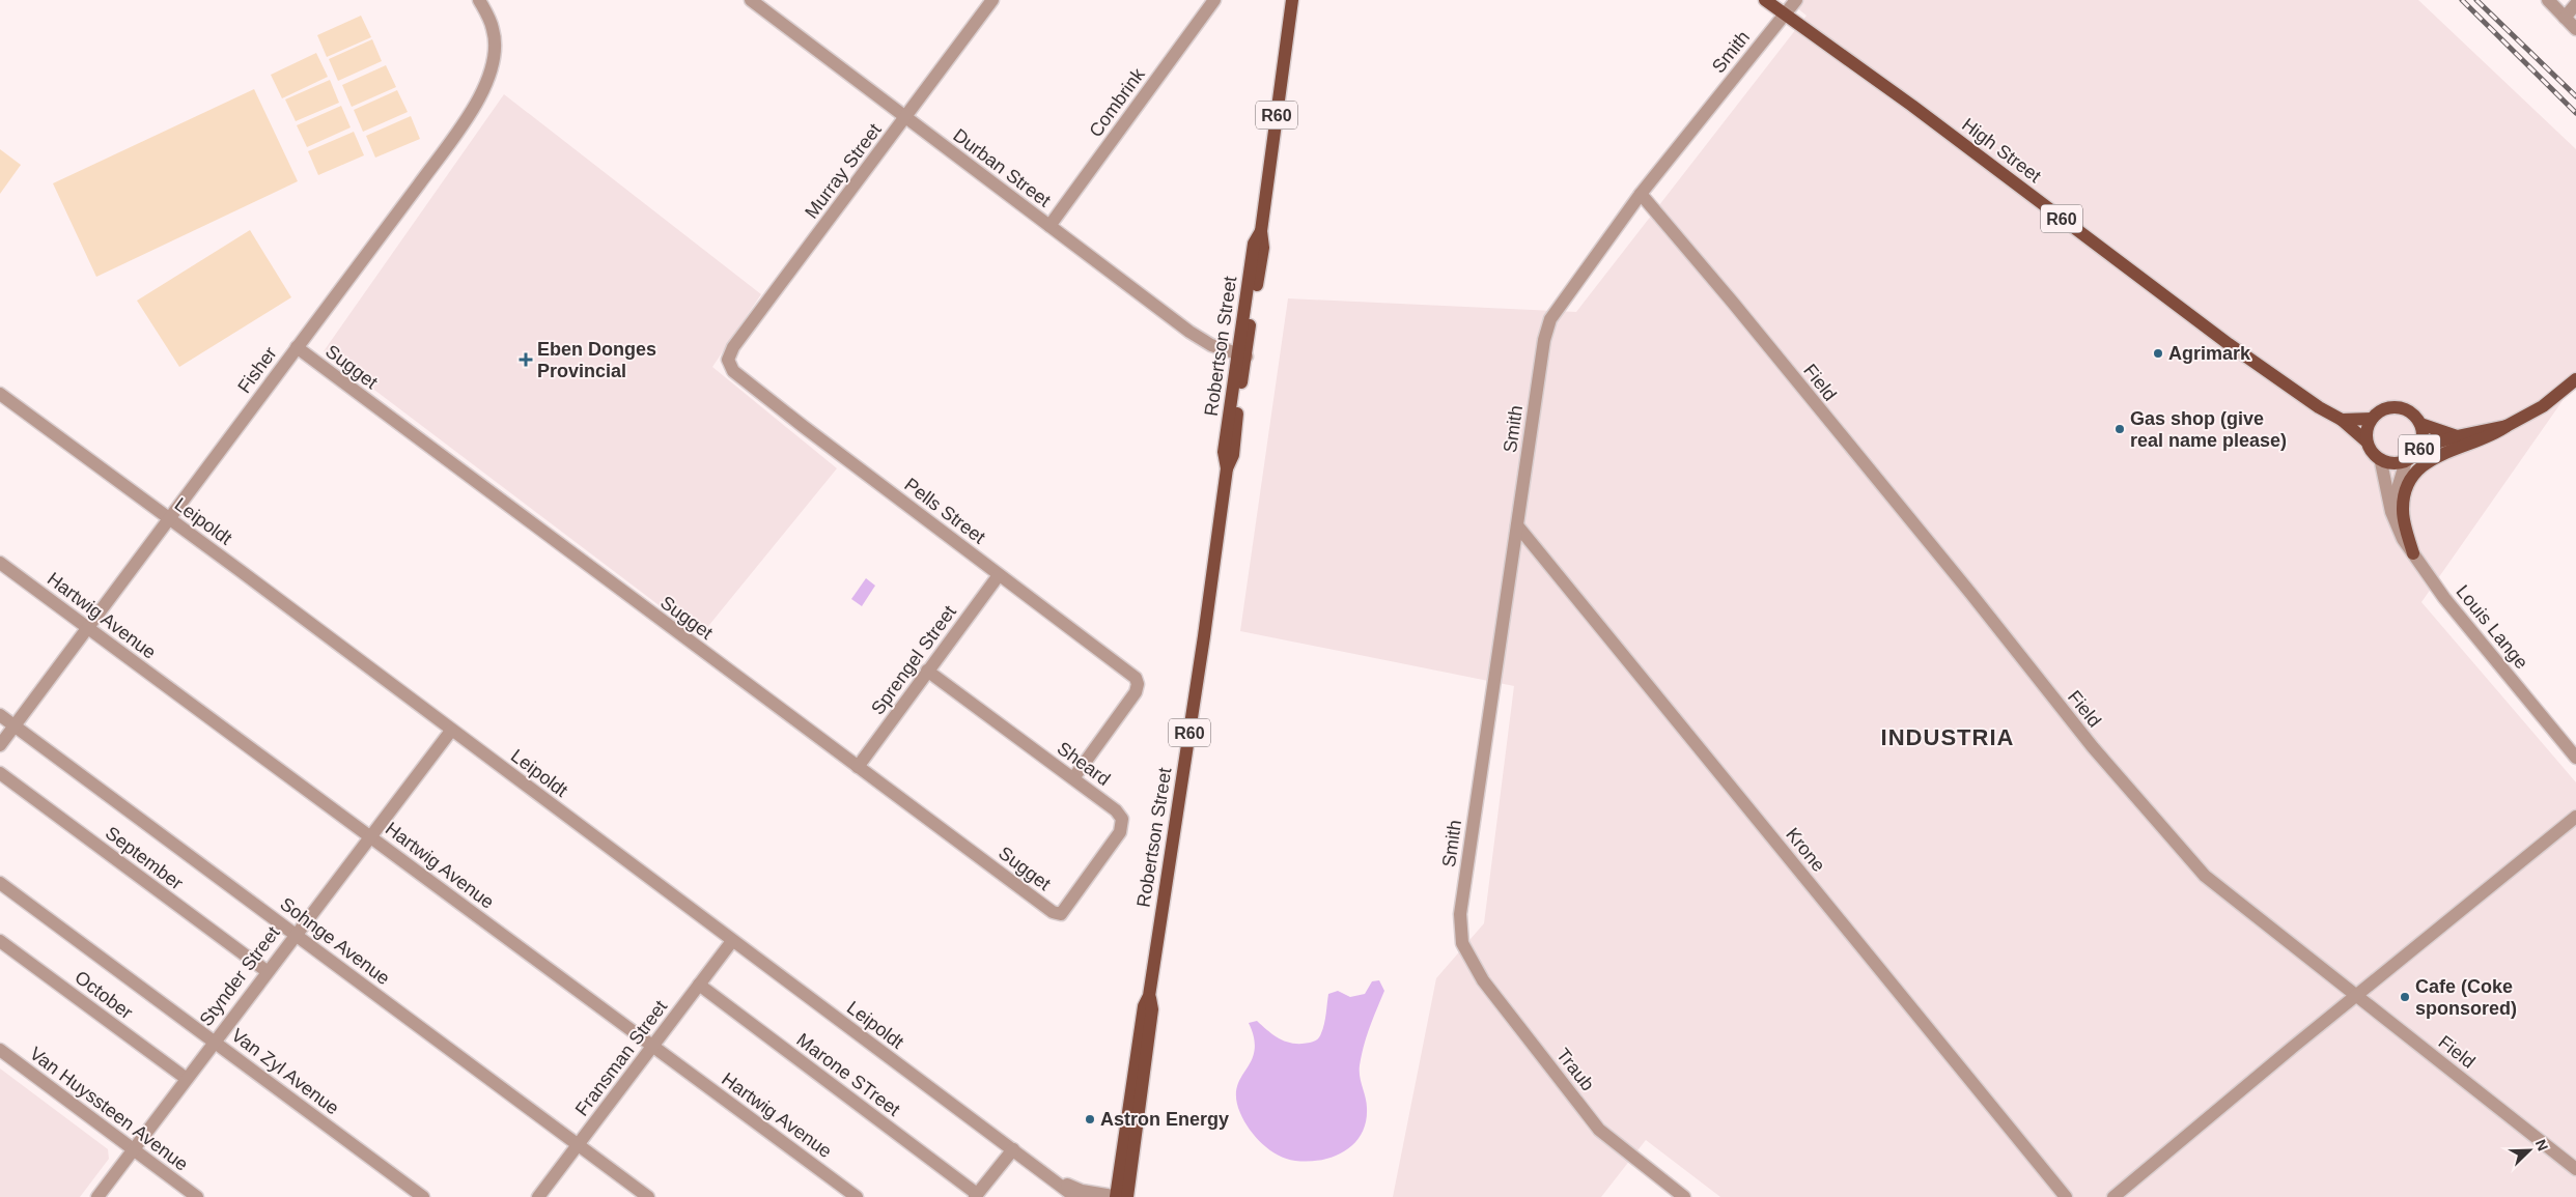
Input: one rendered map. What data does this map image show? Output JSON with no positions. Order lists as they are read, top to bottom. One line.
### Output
{"streets":{"main road":["R60","High Street","Robertson Street"],"street":["Smith","Combrink","Durban Street","Murray Street","Sugget","Fisher","Field","Pells Street","Leipoldt","Hartwig Avenue","Louis Lange","Sprengel Street","Sheard","Krone","September","Sohnge Avenue","Stynder Street","October","Fransman Street","Traub","Van Zyl Avenue","Marone STreet","Van Huyssteen Avenue"]},"crossings":[["Smith","High Street"],["Smith","Field"],["Smith","Krone"],["Smith","Traub"],["Combrink","Durban Street"],["R60","High Street"],["R60","Louis Lange"],["High Street","Louis Lange"],["Durban Street","Murray Street"],["Durban Street","Robertson Street"],["Murray Street","Pells Street"],["Robertson Street","Leipoldt"],["Sugget","Fisher"],["Sugget","Sprengel Street"],["Sugget","Sheard"],["Fisher","Leipoldt"],["Fisher","Hartwig Avenue"],["Fisher","Sohnge Avenue"],["Pells Street","Sprengel Street"],["Pells Street","Sheard"],["Leipoldt","Stynder Street"],["Leipoldt","Fransman Street"],["Hartwig Avenue","Stynder Street"],["Hartwig Avenue","Fransman Street"],["Sprengel Street","Sheard"],["September","Stynder Street"],["Sohnge Avenue","Stynder Street"],["Sohnge Avenue","Fransman Street"],["Stynder Street","October"],["Stynder Street","Van Zyl Avenue"],["Stynder Street","Van Huyssteen Avenue"],["Fransman Street","Marone STreet"]],"districts":["INDUSTRIA"],"places":{"other":["Agrimark","Gas shop (give real name please)","Cafe (Coke sponsored)","Astron Energy"],"health":["Eben Donges Provincial"]},"north":"top right"}
